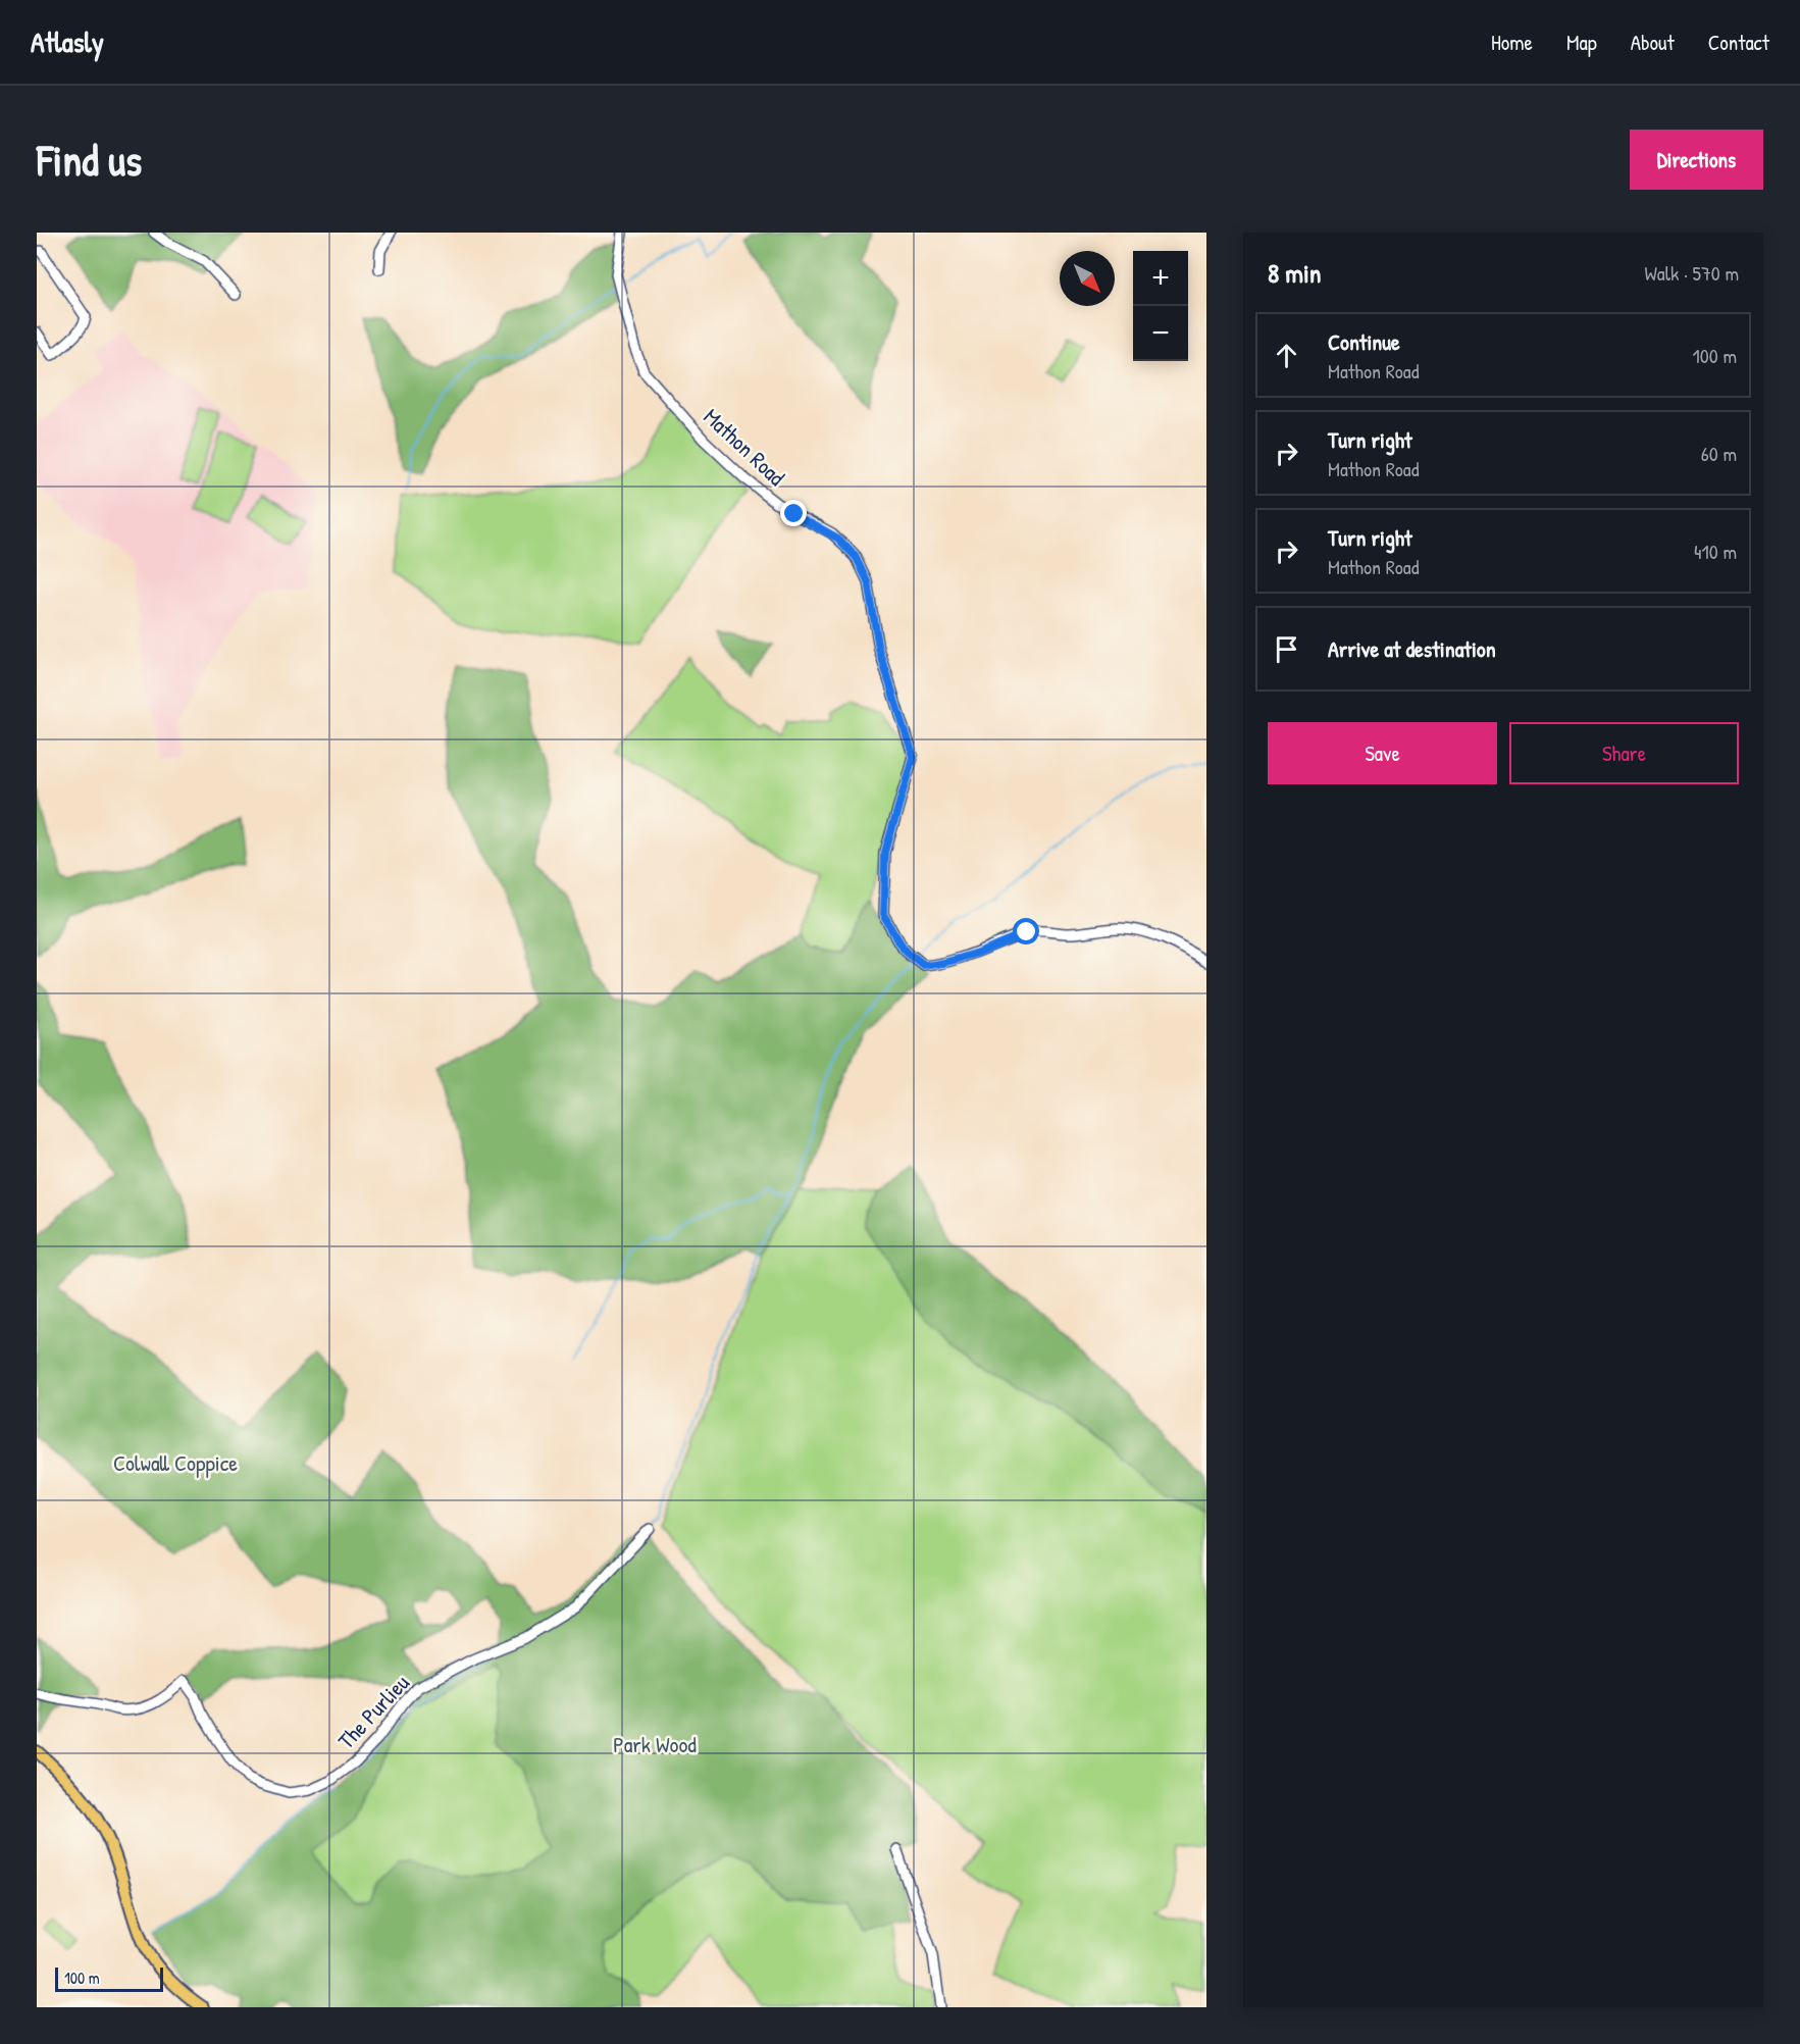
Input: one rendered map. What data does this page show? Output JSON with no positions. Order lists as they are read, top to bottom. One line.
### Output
{"streets":{"street":["Mathon Road","The Purlieu"]},"parks":["Colwall Coppice","Park Wood"],"scale_bar":"100 m","north":"bottom right","page":{"header":"Atlasly","nav":["Home","Map","About","Contact"],"buttons":["Directions",["Save","Share"]],"title":"Find us","heading":["8 min","Walk · 570 m"],"map_buttons":["+","−"],"list":[["Continue","Mathon Road","100 m"],["Turn right","Mathon Road","60 m"],["Turn right","Mathon Road","410 m"],"Arrive at destination"],"scale":"100 m"}}
